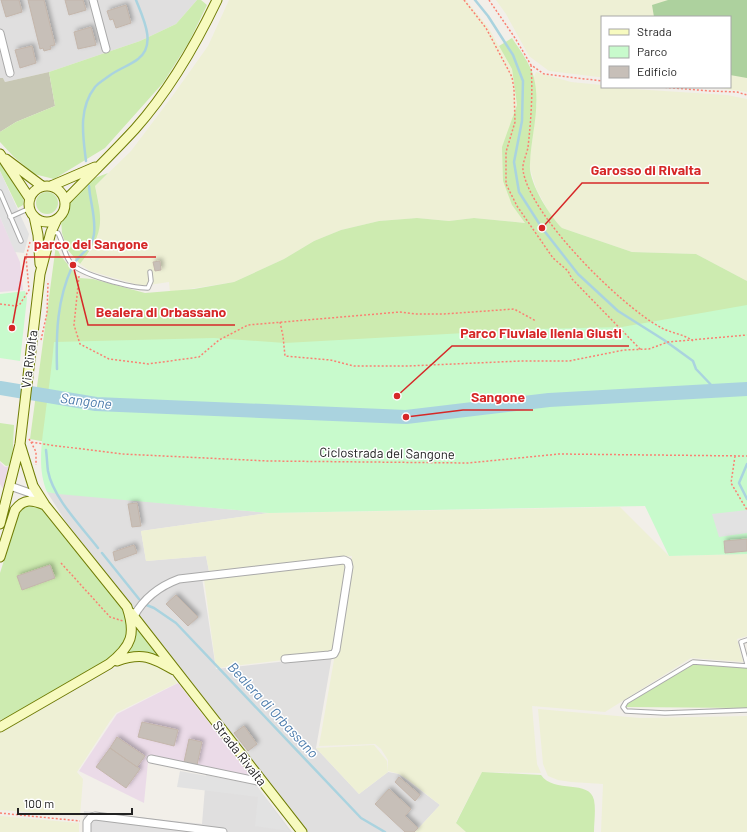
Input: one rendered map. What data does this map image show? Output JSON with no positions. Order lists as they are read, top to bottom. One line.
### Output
{"streets":{"main road":["Via Rivalta","Strada Rivalta"],"path":["Ciclostrada del Sangone"]},"crossings":[["Via Rivalta","Strada Rivalta"]],"water":["Sangone","Bealera di Orbassano"],"places":["Garosso di Rivalta","Bealera di Orbassano","parco del Sangone","Parco Fluviale Ilenia Giusti","Sangone"],"legend":["Strada","Parco","Edificio"],"scale_bar":"100 m"}
